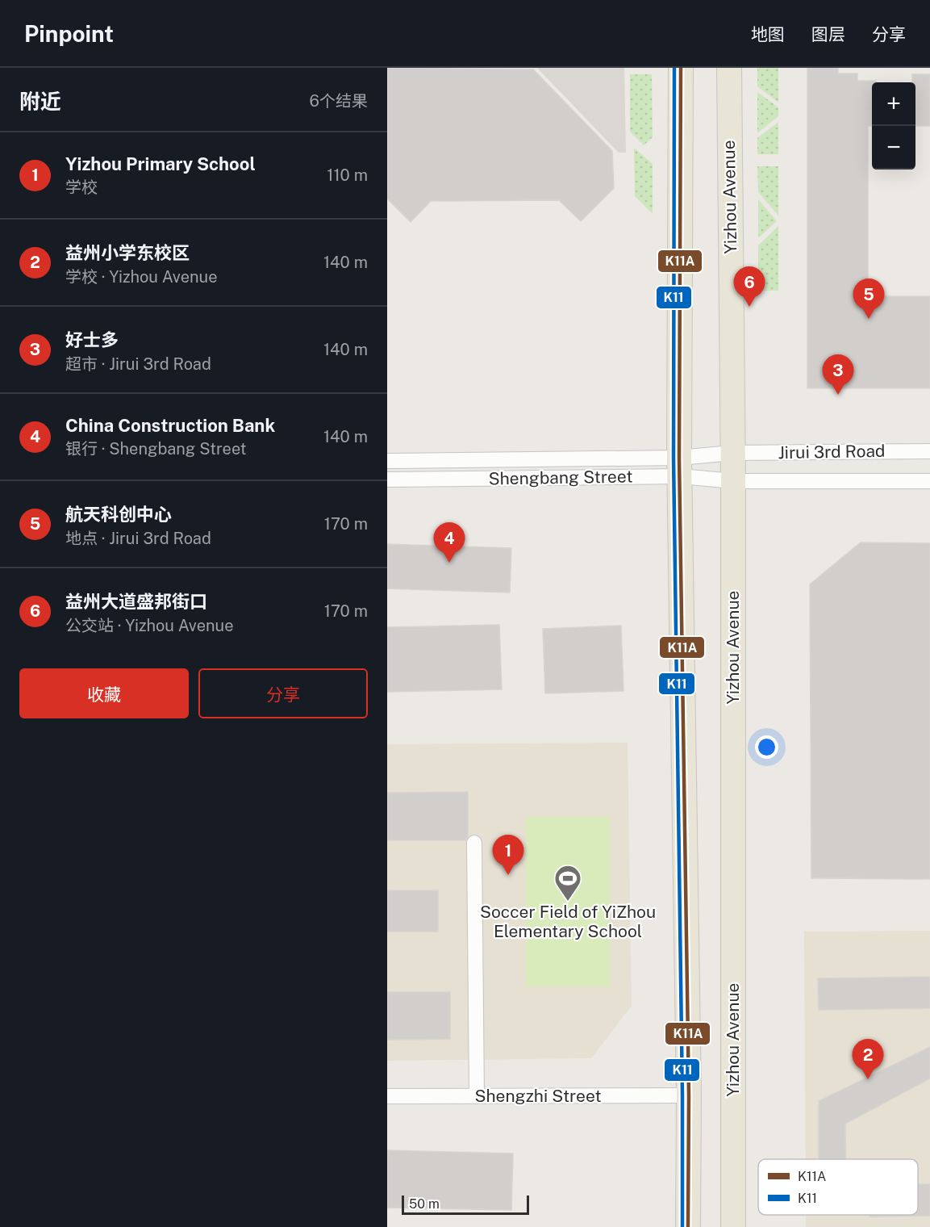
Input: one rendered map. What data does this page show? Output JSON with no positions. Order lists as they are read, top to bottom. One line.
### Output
{"streets":{"main road":["Yizhou Avenue"],"street":["Jirui 3rd Road","Shengbang Street","Shengzhi Street"]},"crossings":[["Yizhou Avenue","Jirui 3rd Road"],["Yizhou Avenue","Shengbang Street"],["Jirui 3rd Road","Shengbang Street"]],"places":{"sports":["Soccer Field of YiZhou Elementary School"]},"lines":["transit line K11A","transit line K11"],"legend":["K11A","K11"],"scale_bar":"50 m","page":{"header":"Pinpoint","nav":["地图","图层","分享"],"heading":["附近","6个结果"],"map_buttons":["+","−"],"list":[{"mark":"1","name":"Yizhou Primary School","note":"学校","value":"110 m"},{"mark":"2","name":"益州小学东校区","note":"学校 · Yizhou Avenue","value":"140 m"},{"mark":"3","name":"好士多","note":"超市 · Jirui 3rd Road","value":"140 m"},{"mark":"4","name":"China Construction Bank","note":"银行 · Shengbang Street","value":"140 m"},{"mark":"5","name":"航天科创中心","note":"地点 · Jirui 3rd Road","value":"170 m"},{"mark":"6","name":"益州大道盛邦街口","note":"公交站 · Yizhou Avenue","value":"170 m"}],"pins":["6","5","3","4","1","2"],"buttons":["收藏","分享"],"scale":"50 m"}}
